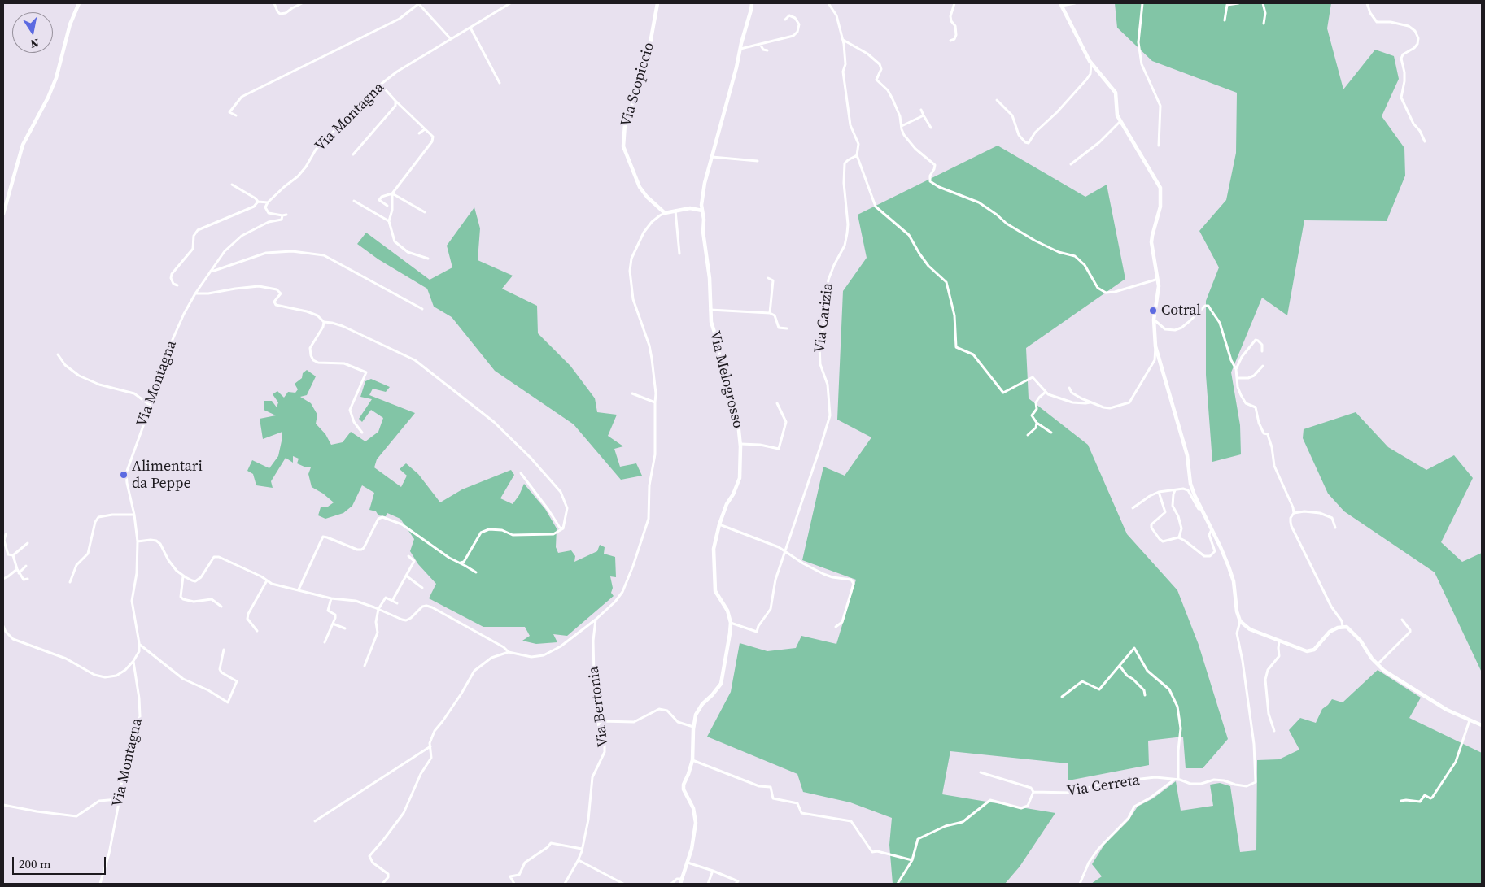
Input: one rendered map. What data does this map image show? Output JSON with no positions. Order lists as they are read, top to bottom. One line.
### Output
{"streets":{"street":["Via Scopiccio","Via Montagna","Via Carizia","Via Melogrosso","Via Bertonia","Via Cerreta"]},"crossings":[["Via Carizia","Via Melogrosso"]],"places":["Cotral","Alimentari da Peppe"],"scale_bar":"200 m","north":"bottom"}
